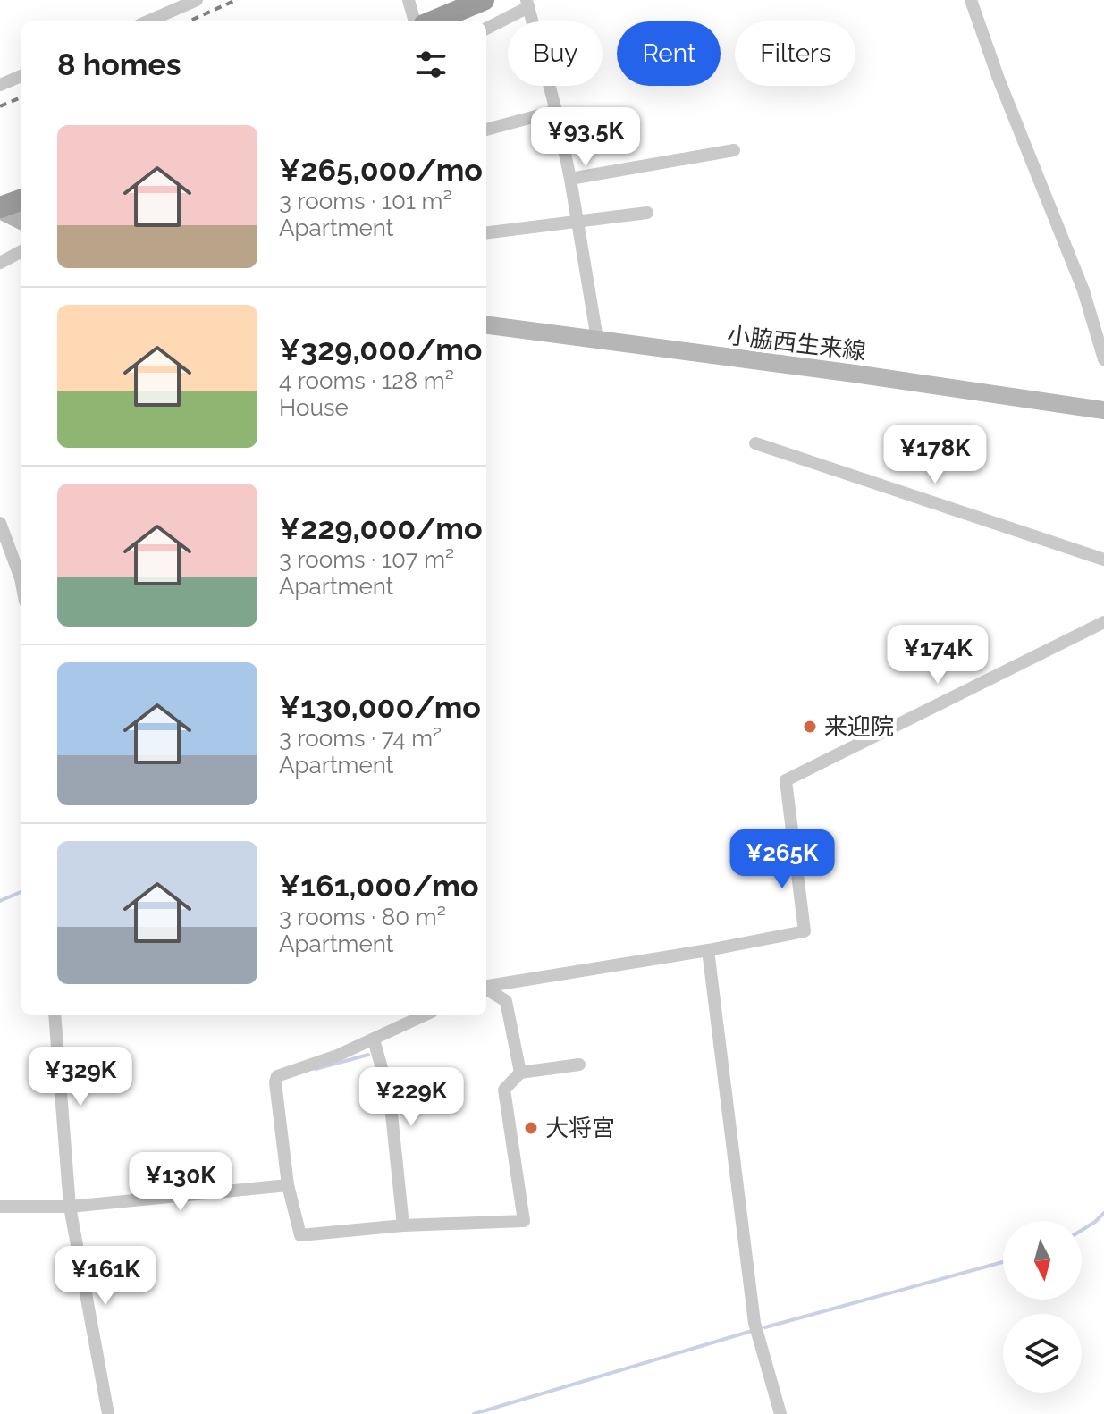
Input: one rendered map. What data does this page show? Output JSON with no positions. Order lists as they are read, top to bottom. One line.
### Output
{"streets":{"main road":["小脇西生来線"]},"places":["来迎院","大将宮"],"north":"bottom","page":{"chip":["Buy","Rent","Filters"],"heading":"8 homes","price":["¥93.5K","¥178K","¥174K","¥265K","¥329K","¥229K","¥130K","¥161K"],"list":[{"name":"¥265,000/mo","note":"3 rooms · 101 m² · Apartment"},{"name":"¥329,000/mo","note":"4 rooms · 128 m² · House"},{"name":"¥229,000/mo","note":"3 rooms · 107 m² · Apartment"},{"name":"¥130,000/mo","note":"3 rooms · 74 m² · Apartment"},{"name":"¥161,000/mo","note":"3 rooms · 80 m² · Apartment"}]}}
